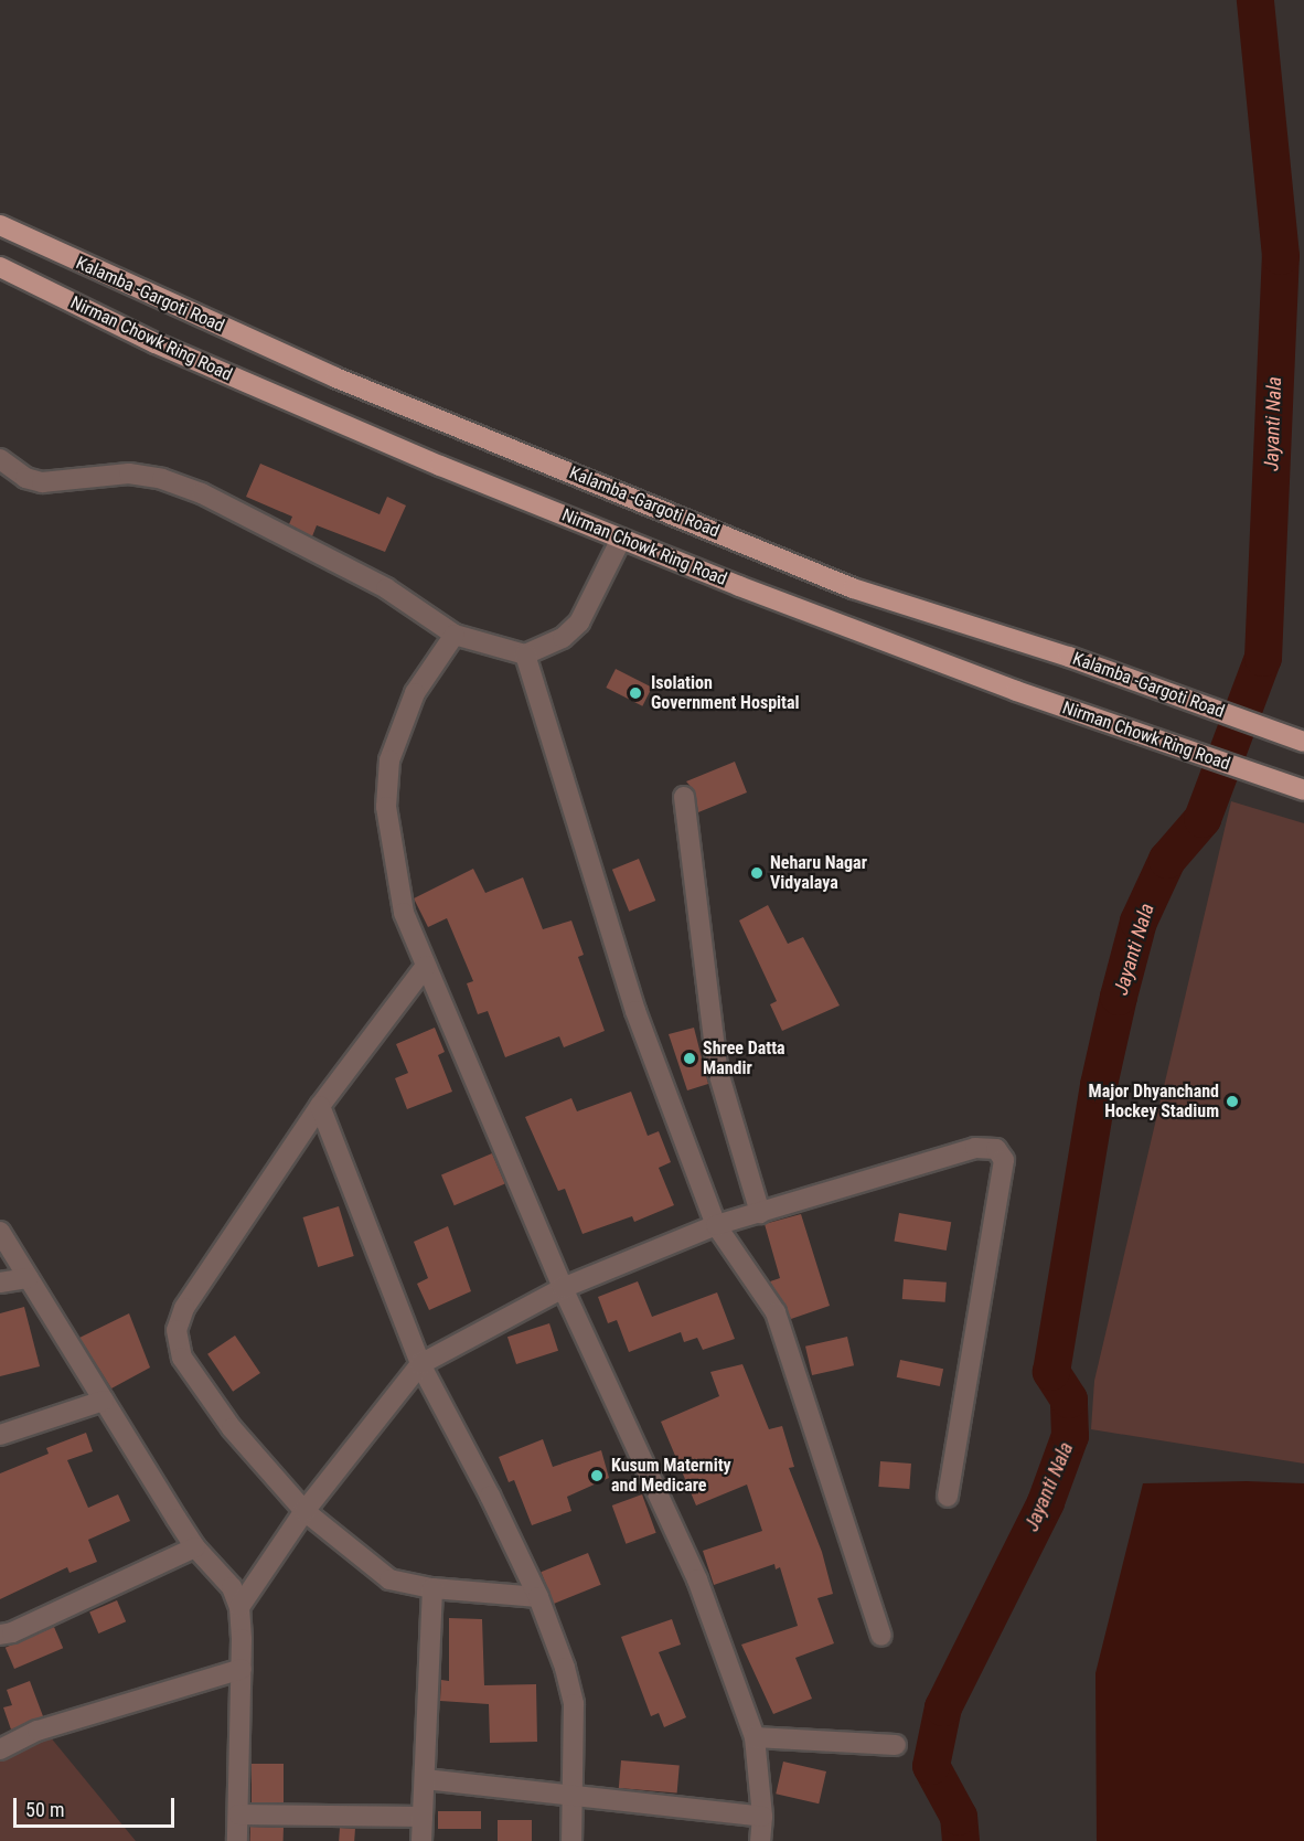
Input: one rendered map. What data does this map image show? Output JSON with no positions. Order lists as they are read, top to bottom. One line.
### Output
{"streets":{"main road":["Kalamba -Gargoti Road","Nirman Chowk Ring Road"]},"water":["Jayanti Nala"],"places":["Isolation Government Hospital","Neharu Nagar Vidyalaya","Shree Datta Mandir","Major Dhyanchand Hockey Stadium","Kusum Maternity and Medicare"],"scale_bar":"50 m"}
